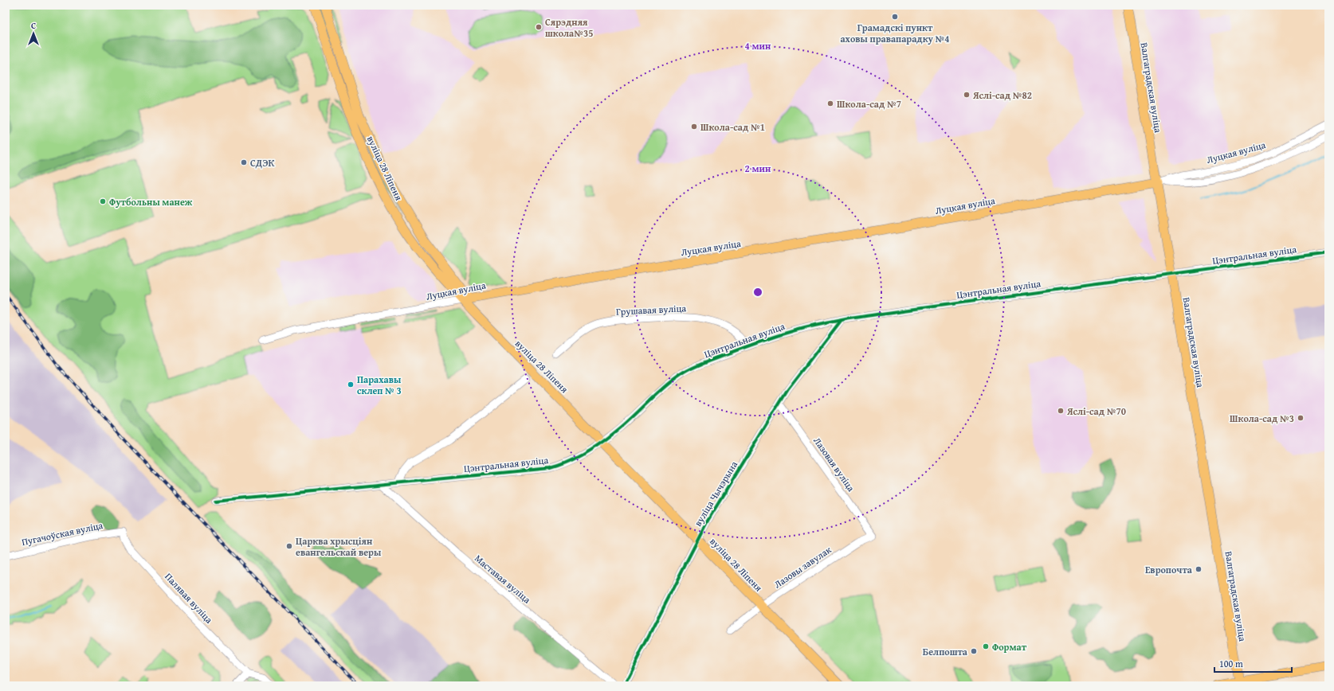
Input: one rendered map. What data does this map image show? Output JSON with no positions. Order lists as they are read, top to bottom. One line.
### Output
{"streets":{"main road":["Валгаградская вуліца","Луцкая вуліца","вуліца 28 Ліпеня"],"street":["Цэнтральная вуліца","Грушавая вуліца","Лазовая вуліца","вуліца Чычэрына","Пугачоўская вуліца","Лазовы завулак","Маставая вуліца","Палявая вуліца"]},"crossings":[["Валгаградская вуліца","Луцкая вуліца"],["Валгаградская вуліца","Цэнтральная вуліца"],["Луцкая вуліца","вуліца 28 Ліпеня"],["вуліца 28 Ліпеня","Цэнтральная вуліца"],["вуліца 28 Ліпеня","вуліца Чычэрына"],["вуліца 28 Ліпеня","Лазовы завулак"],["Цэнтральная вуліца","Грушавая вуліца"],["Цэнтральная вуліца","вуліца Чычэрына"],["Цэнтральная вуліца","Маставая вуліца"],["Лазовая вуліца","вуліца Чычэрына"],["Лазовая вуліца","Лазовы завулак"],["Пугачоўская вуліца","Палявая вуліца"]],"places":["Грамадскі пункт аховы правапарадку №4","Сярэдняя школа№35","Яслі-сад №82","Школа-сад №7","Школа-сад №1","СДЭК","Футбольны манеж","Парахавы склеп № 3","Яслі-сад №70","Школа-сад №3","Царква хрысціян евангельскай веры","Европочта","Формат","Белпошта"],"scale_bar":"100 m","north":"top","rings":["4 мин","2 мин"]}
